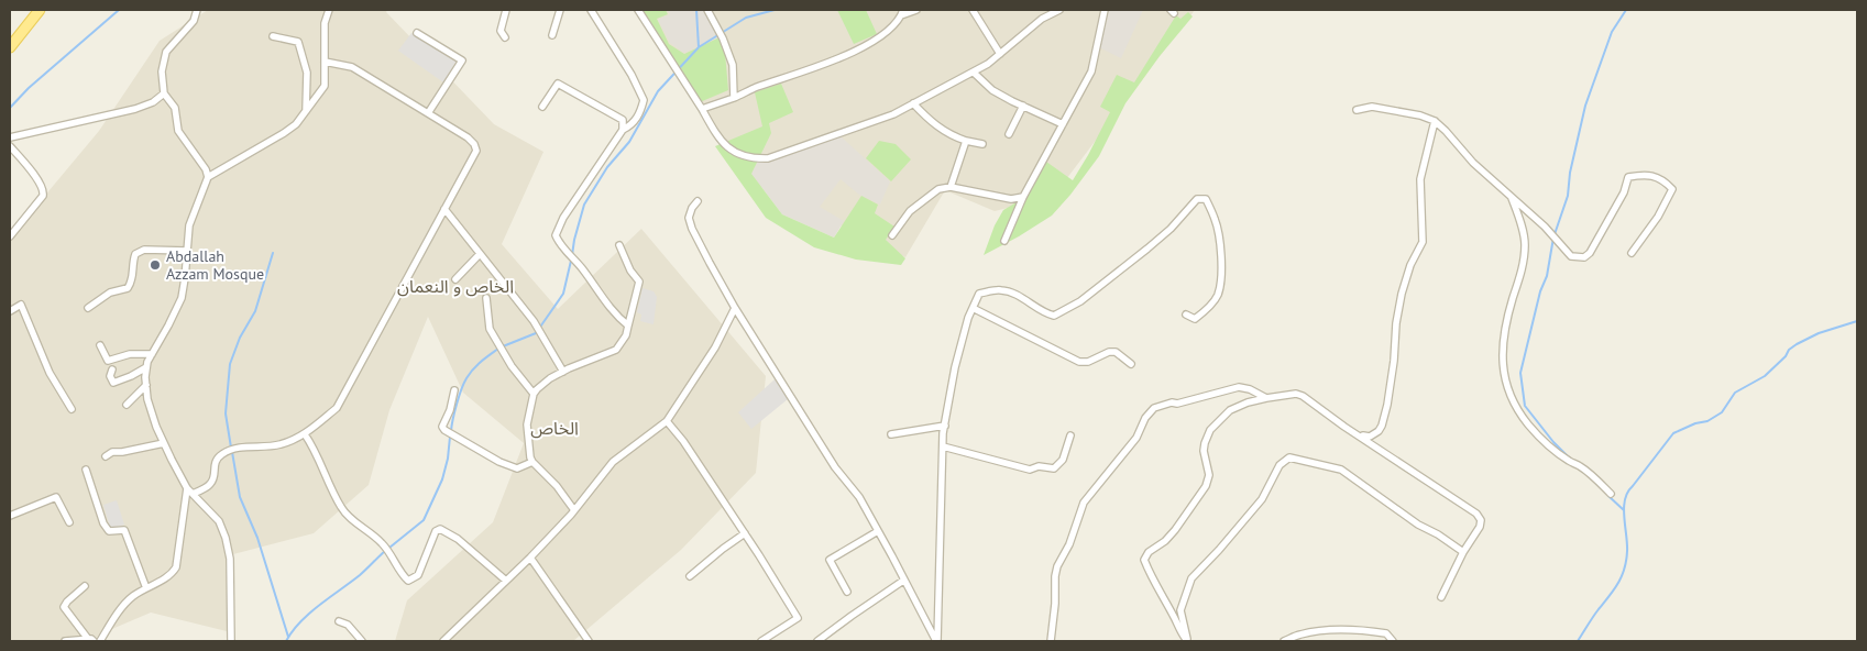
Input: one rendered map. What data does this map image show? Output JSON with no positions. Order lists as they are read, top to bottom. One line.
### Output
{"districts":["الخاص و النعمان","الخاص"],"places":["Abdallah Azzam Mosque"]}
